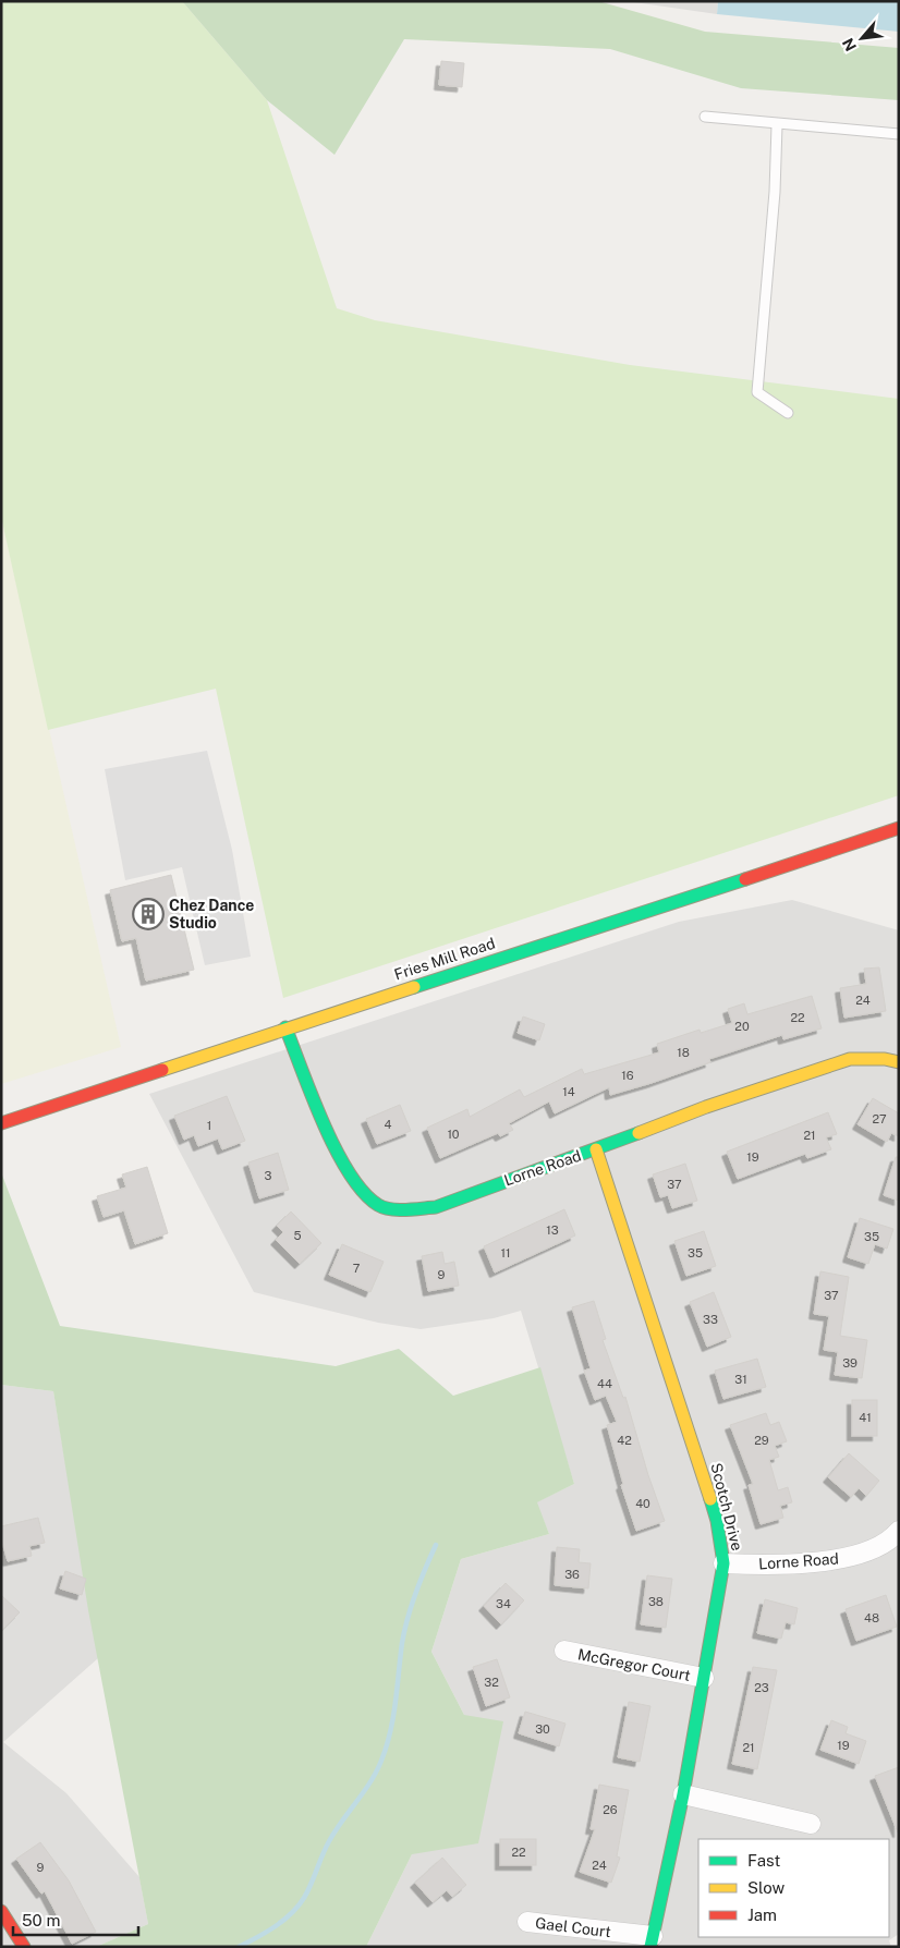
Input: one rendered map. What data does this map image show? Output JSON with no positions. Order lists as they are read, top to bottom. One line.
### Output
{"streets":{"street":["Fries Mill Road","Lorne Road","Scotch Drive","McGregor Court","Gael Court"]},"crossings":[["Fries Mill Road","Lorne Road"],["Lorne Road","Scotch Drive"],["Scotch Drive","McGregor Court"],["Scotch Drive","Gael Court"]],"places":{"building":["Chez Dance Studio"]},"house_numbers":["24","22","20","18","16","14","27","4","1","10","21","19","3","37","13","5","35","11","35","7","9","37","33","39","31","44","41","42","29","40","36","38","34","48","32","23","30","19","21","26","22","24","9"],"legend":["Fast","Slow","Jam"],"scale_bar":"50 m","north":"bottom left"}
